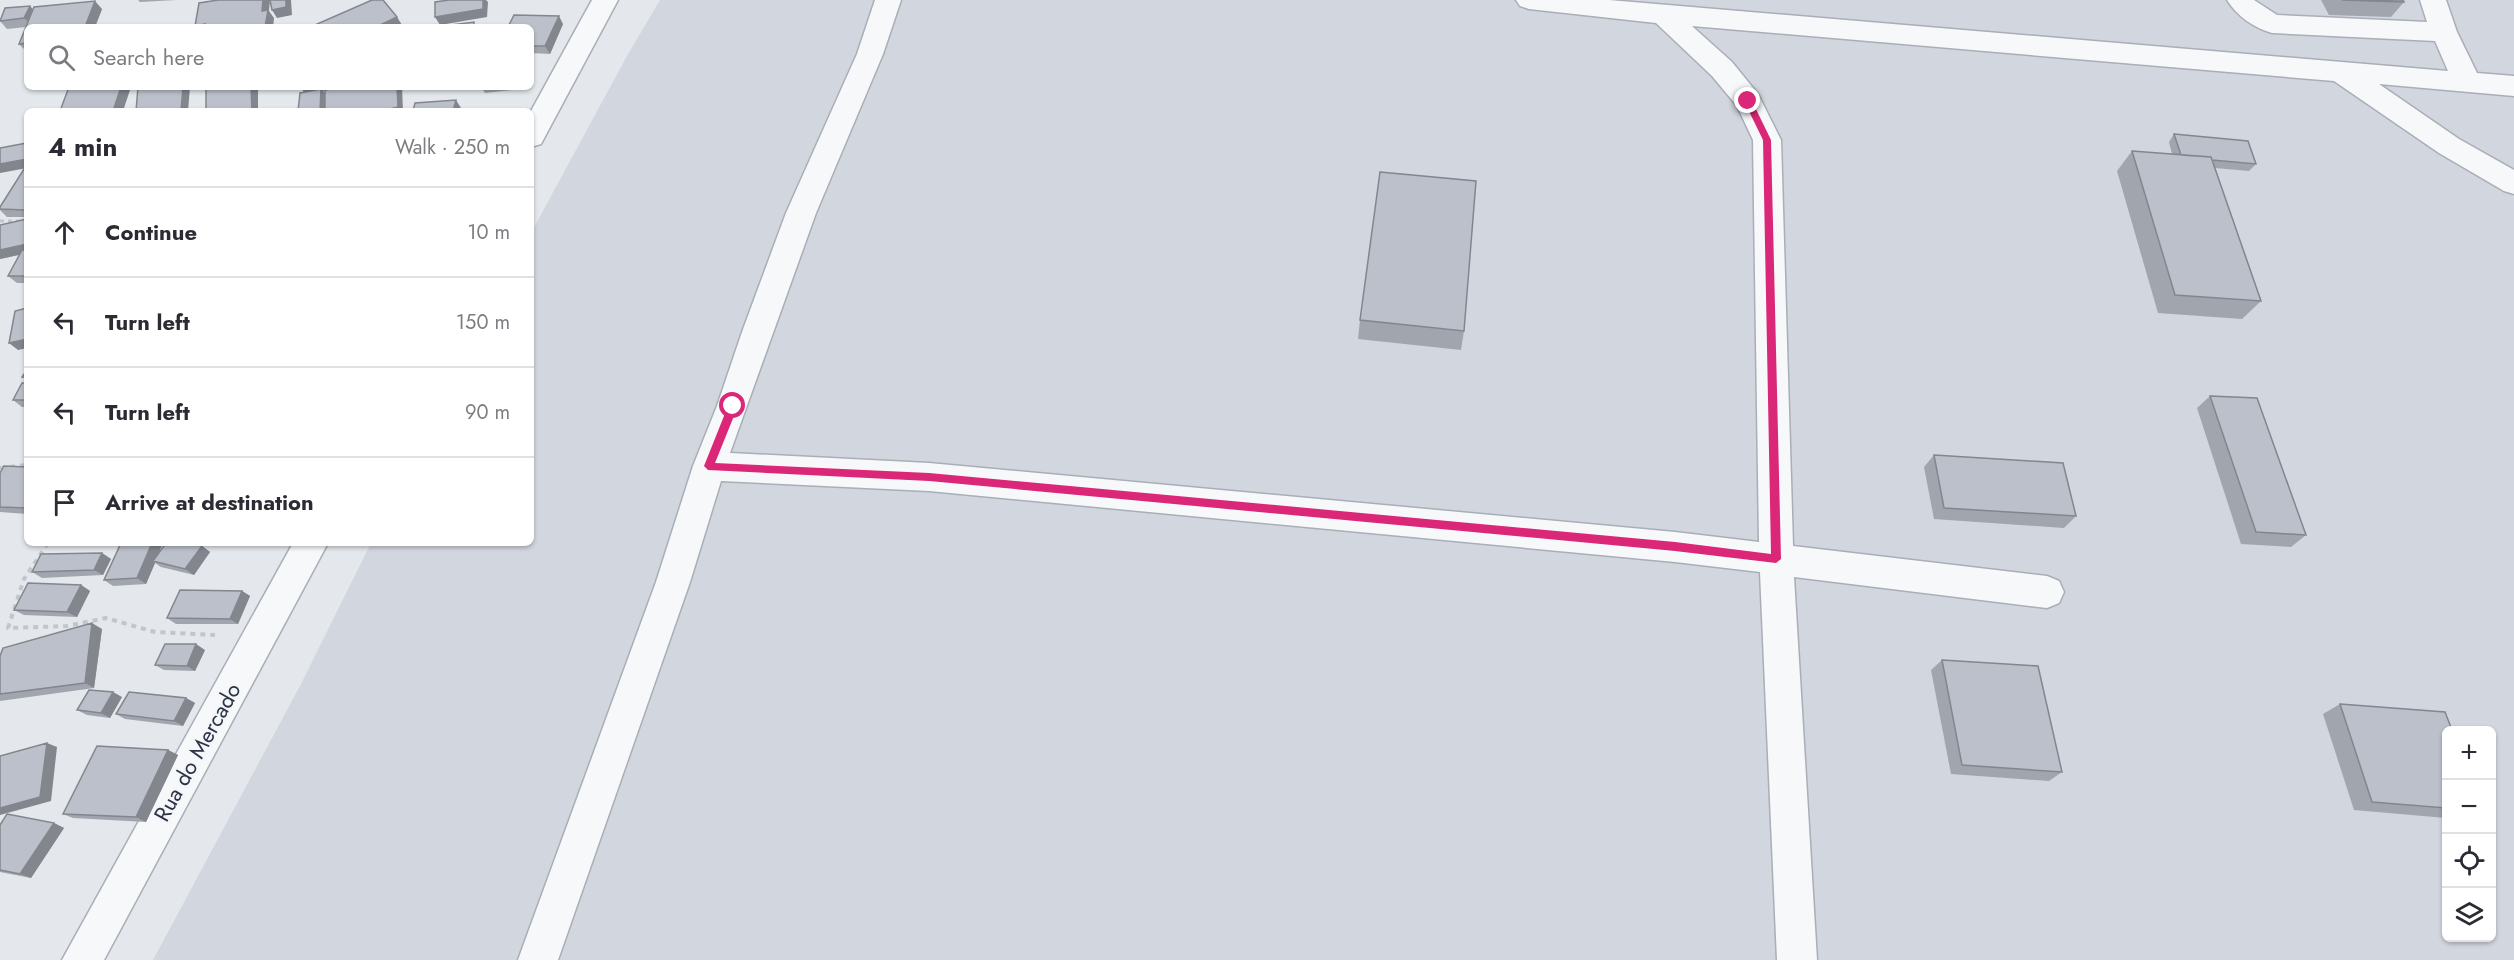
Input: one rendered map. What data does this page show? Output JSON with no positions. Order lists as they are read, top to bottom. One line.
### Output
{"streets":{"street":["Rua do Mercado"]},"page":{"search":"Search here","heading":["4 min","Walk · 250 m"],"list":[["Continue","10 m"],["Turn left","150 m"],["Turn left","90 m"],"Arrive at destination"],"map_buttons":["+","−"]}}
